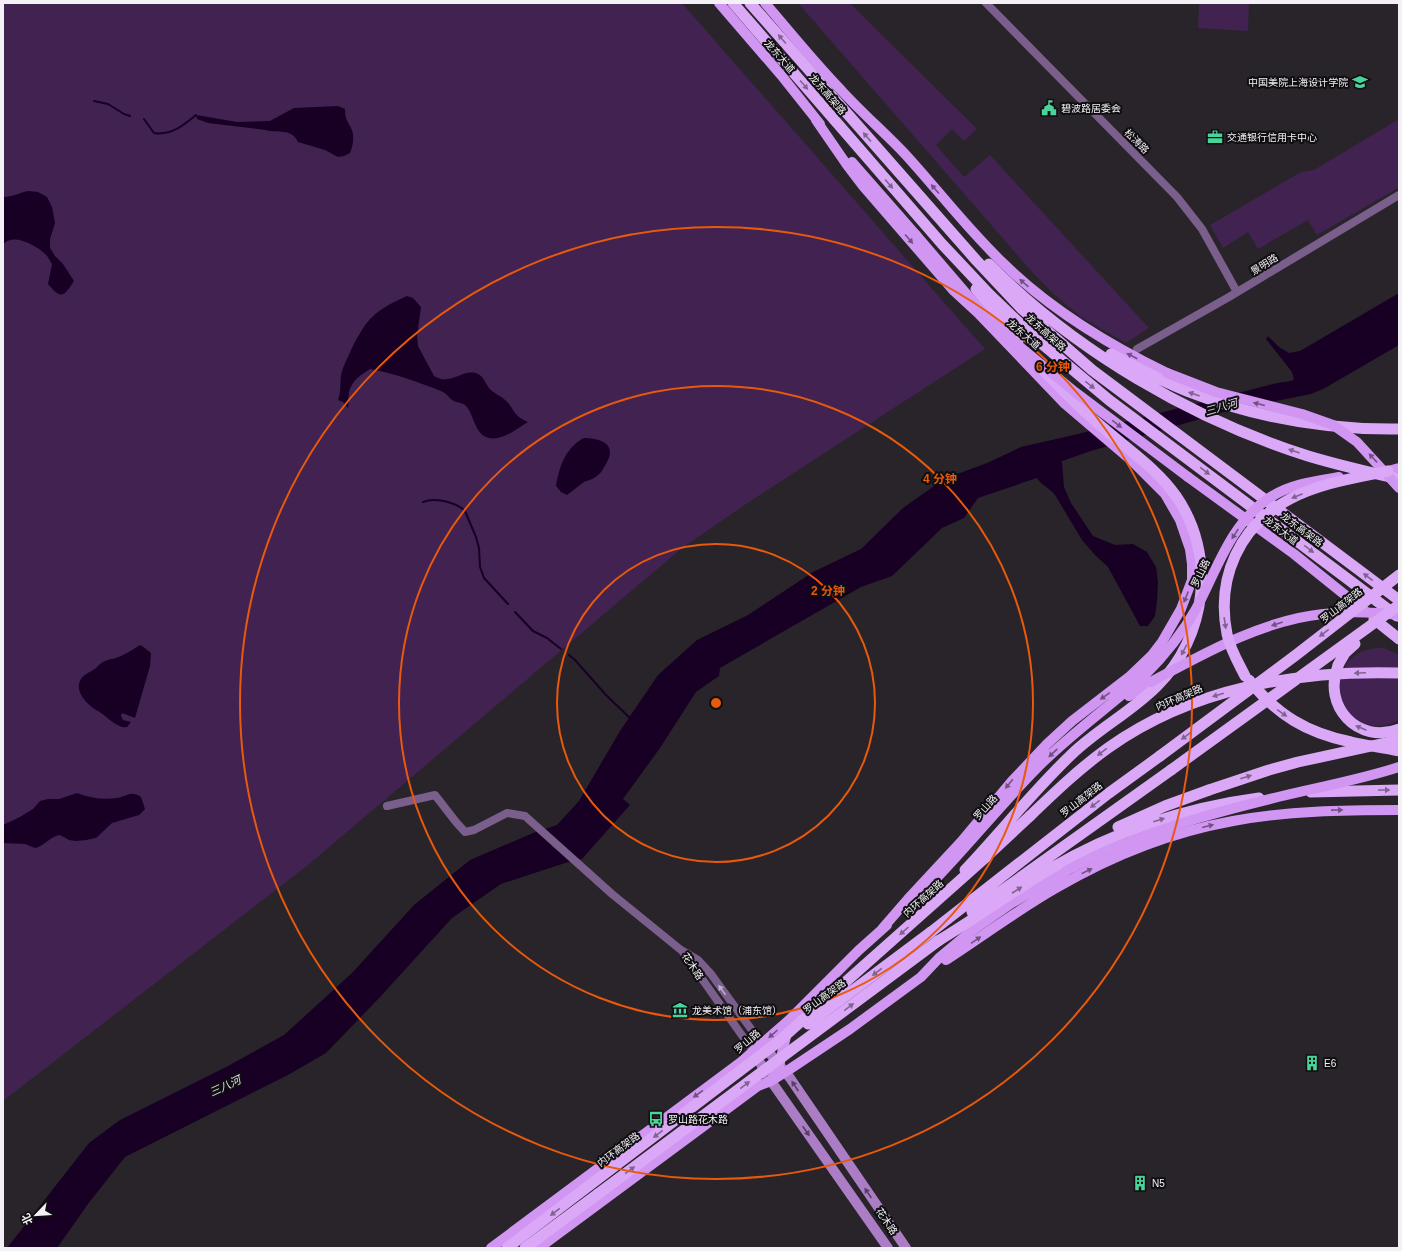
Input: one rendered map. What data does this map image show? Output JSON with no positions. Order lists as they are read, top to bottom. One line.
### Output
{"streets":{"highway":["龙东高架路","罗山高架路","内环高架路"],"main road":["龙东大道","罗山路","花木路"],"street":["松涛路","景明路"]},"crossings":[["松涛路","景明路"],["罗山路","花木路"],["罗山高架路","内环高架路"]],"water":["三八河"],"places":{"school or university":["中国美院上海设计学院"],"public building":["碧波路居委会"],"office":["交通银行信用卡中心"],"museum":["龙美术馆（浦东馆）"],"building":["E6","N5"],"bus stop":["罗山路花木路"]},"north":"bottom left","rings":["6 分钟","4 分钟","2 分钟"]}
